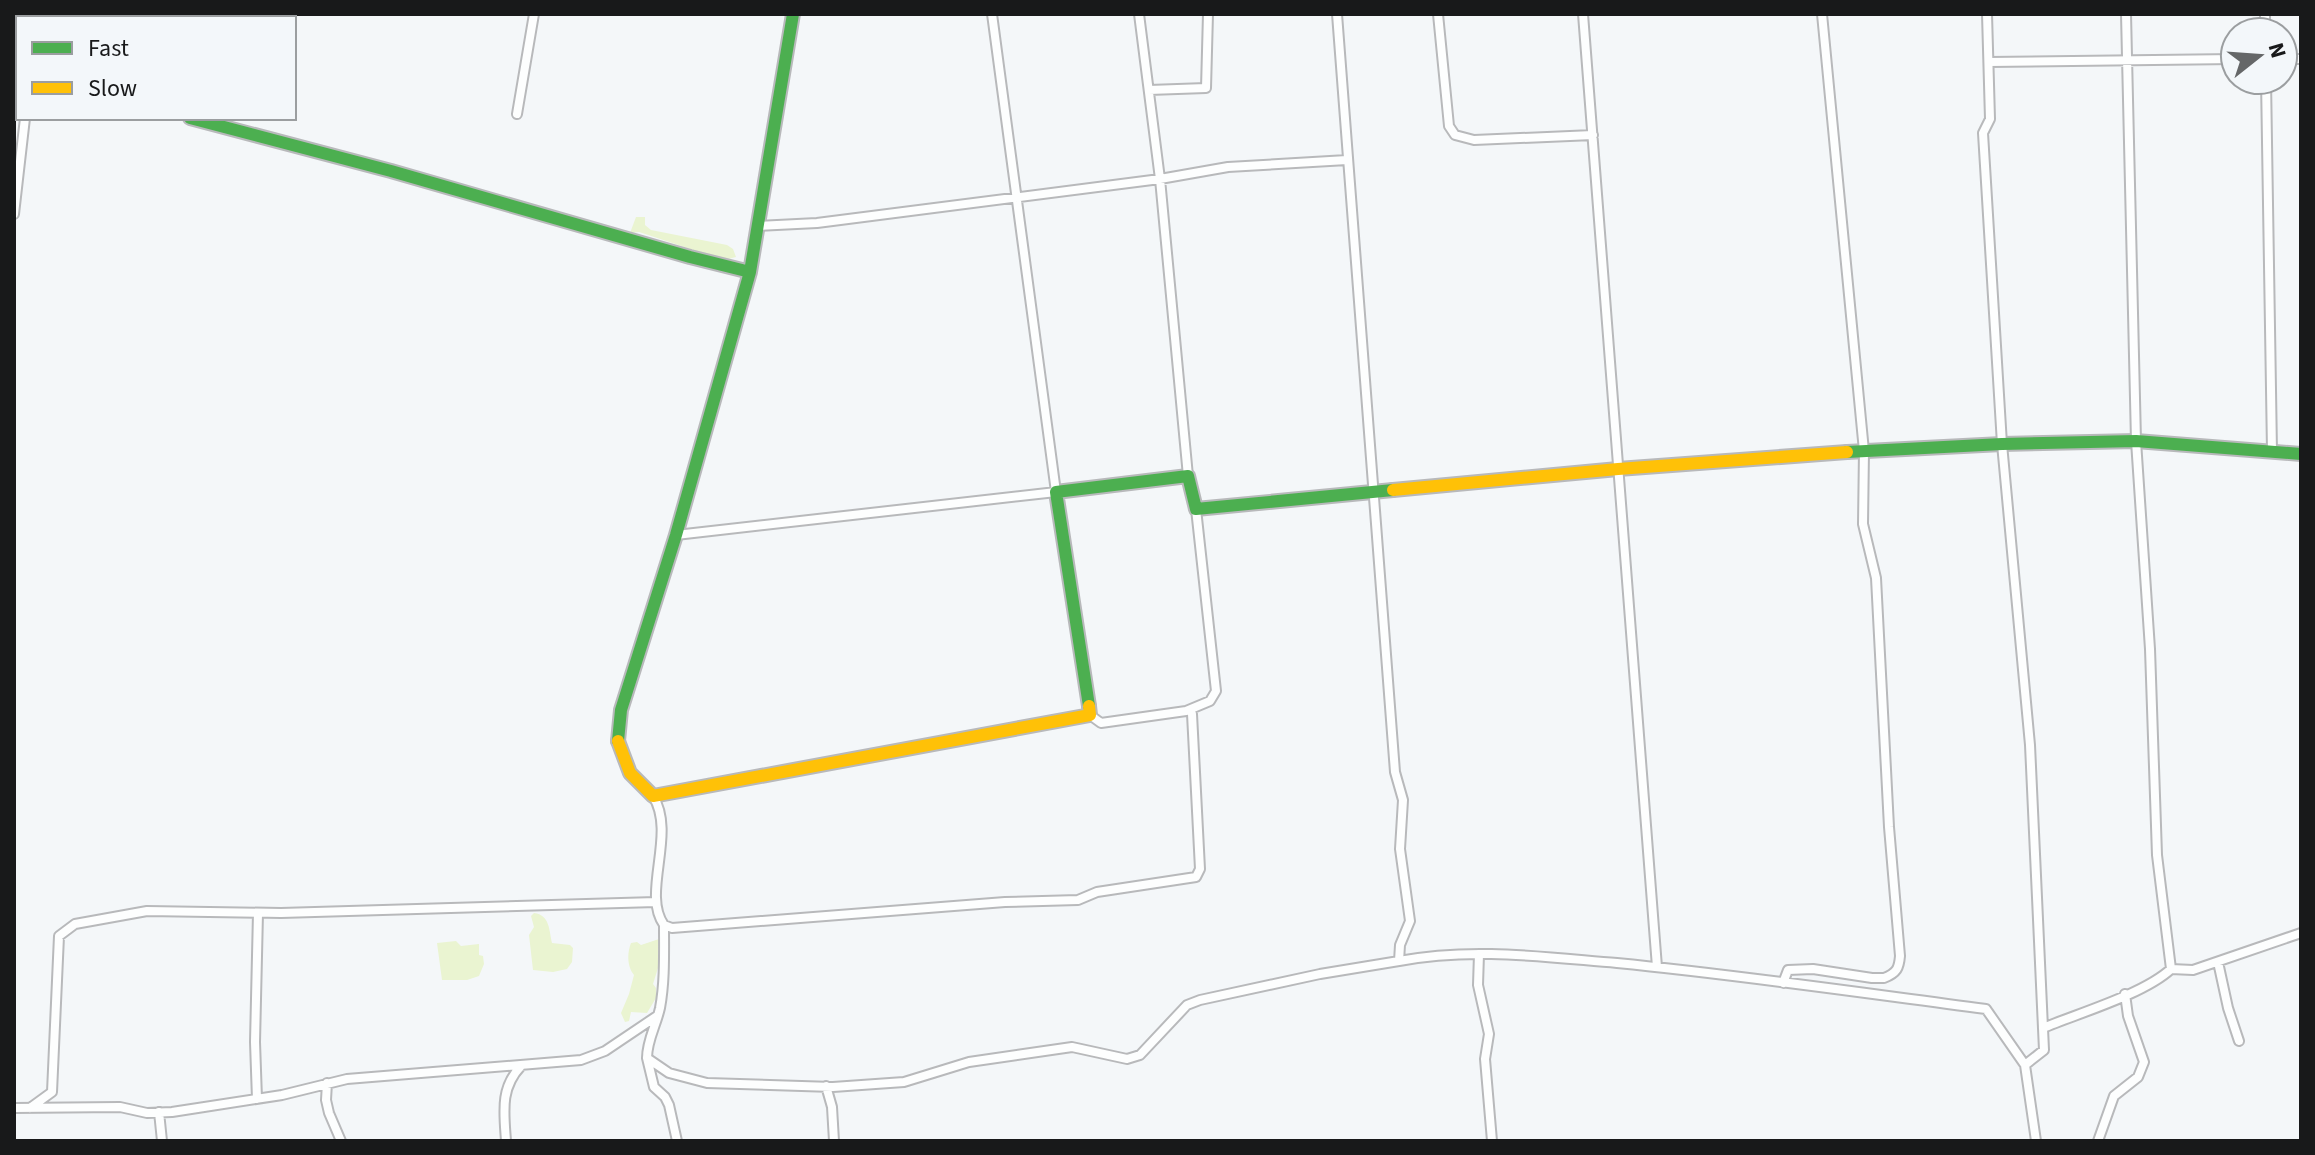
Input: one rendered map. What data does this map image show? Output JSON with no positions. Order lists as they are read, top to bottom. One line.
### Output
{"legend":["Fast","Slow"],"north":"right"}
